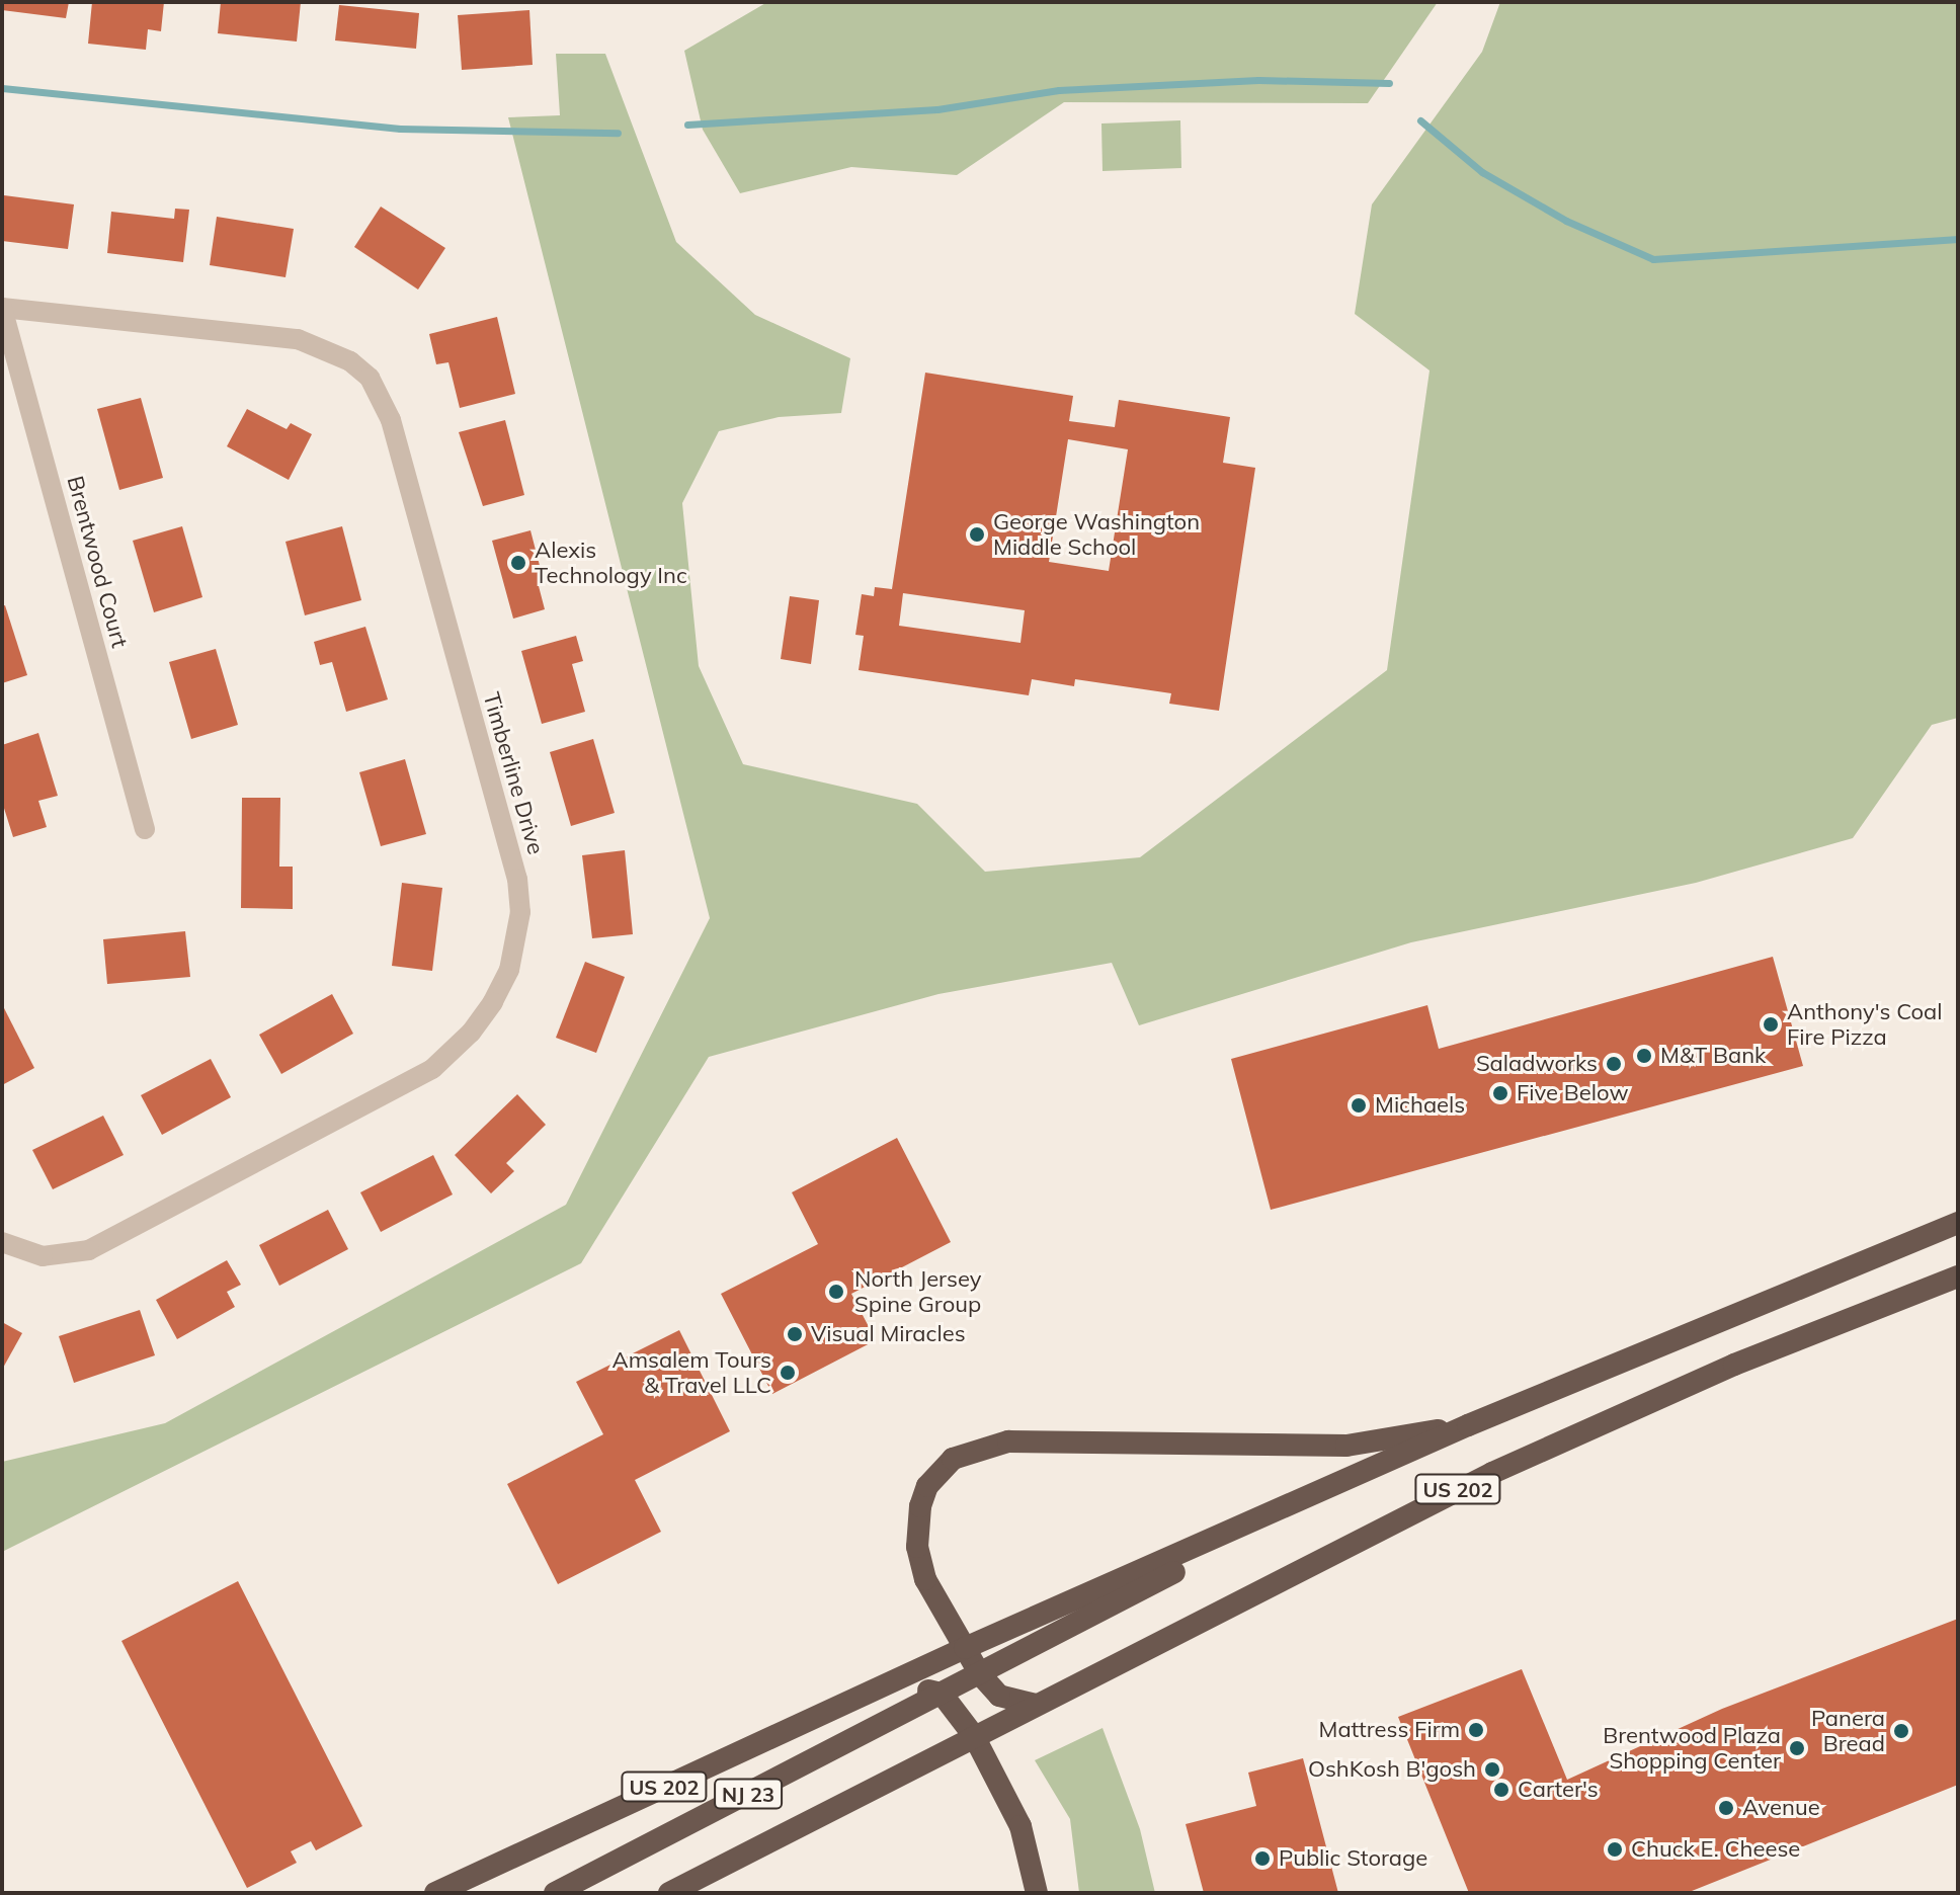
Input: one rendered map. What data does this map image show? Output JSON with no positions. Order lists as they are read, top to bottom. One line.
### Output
{"streets":{"highway":["US 202","NJ 23"],"street":["Brentwood Court","Timberline Drive"]},"crossings":[["Brentwood Court","Timberline Drive"],["US 202","NJ 23"]],"places":["George Washington Middle School","Alexis Technology Inc","Anthony's Coal Fire Pizza","M&T Bank","Saladworks","Five Below","Michaels","North Jersey Spine Group","Visual Miracles","Amsalem Tours & Travel LLC","Mattress Firm","Panera Bread","Brentwood Plaza Shopping Center","OshKosh B'gosh","Carter's","Avenue","Chuck E. Cheese","Public Storage"]}
